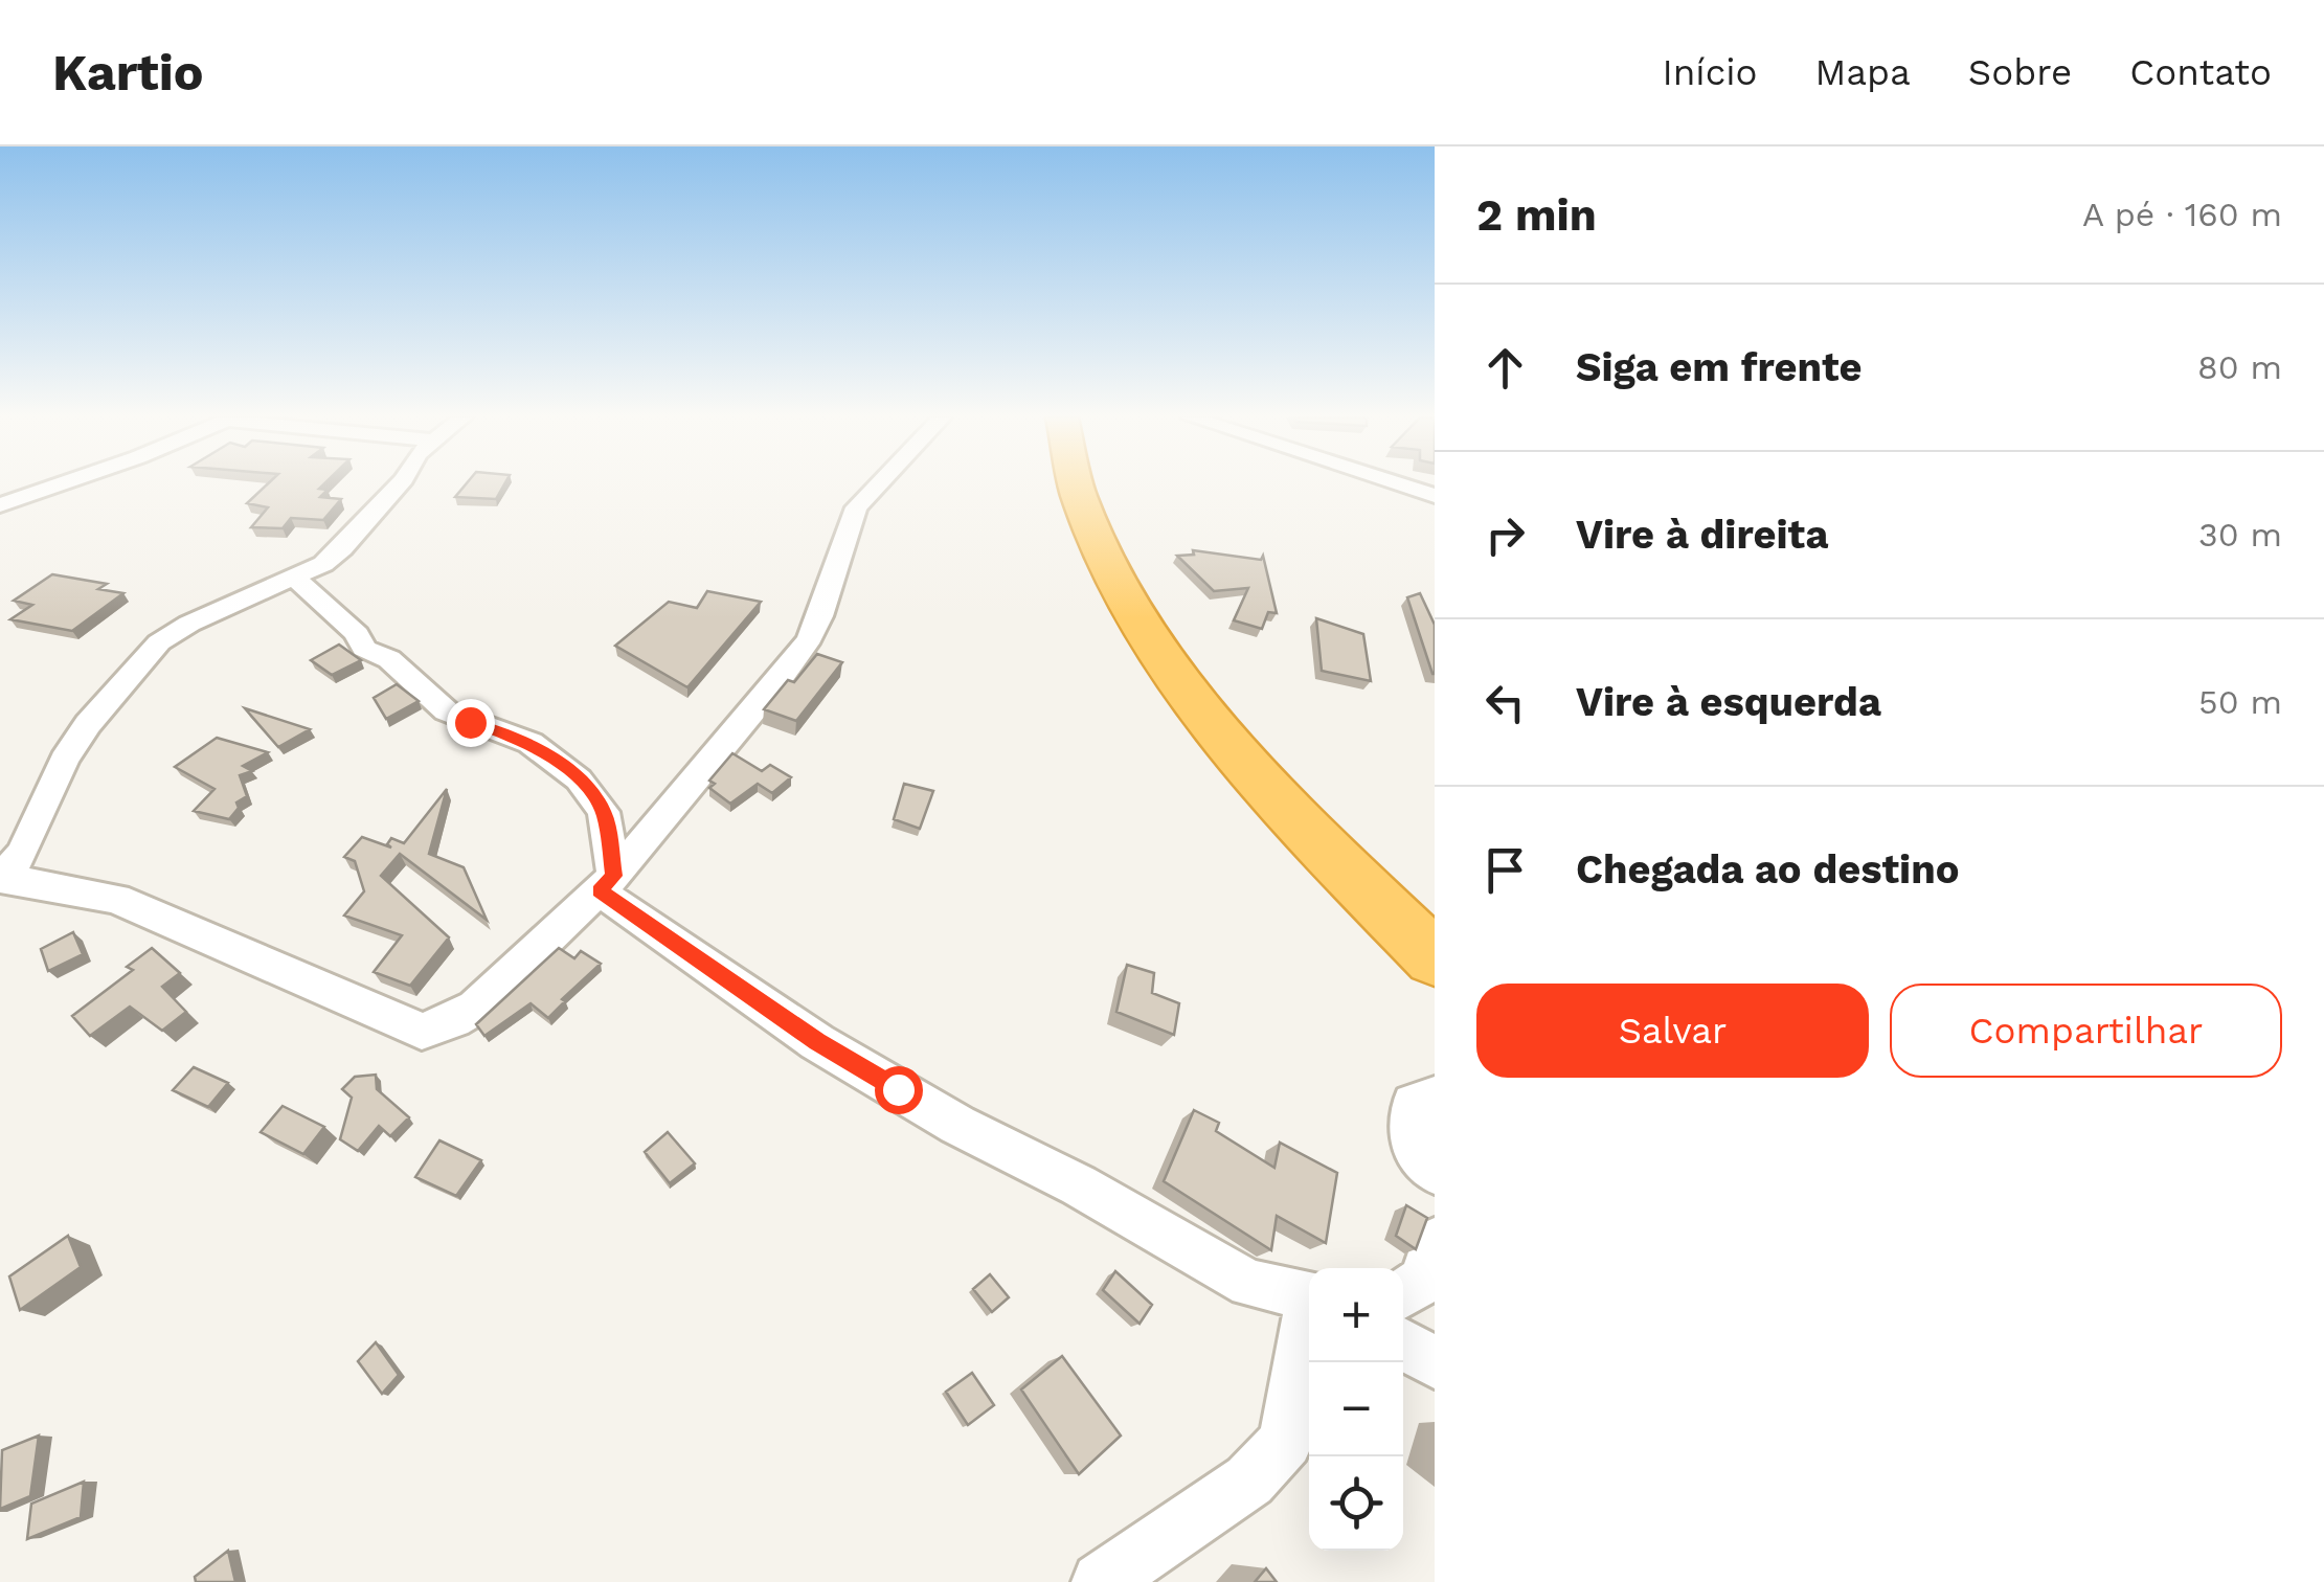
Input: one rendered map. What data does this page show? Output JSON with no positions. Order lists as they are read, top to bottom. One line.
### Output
{"page":{"header":"Kartio","nav":["Início","Mapa","Sobre","Contato"],"heading":["2 min","A pé · 160 m"],"list":[["Siga em frente","80 m"],["Vire à direita","30 m"],["Vire à esquerda","50 m"],"Chegada ao destino"],"buttons":["Salvar","Compartilhar"],"map_buttons":["+","−"]}}
